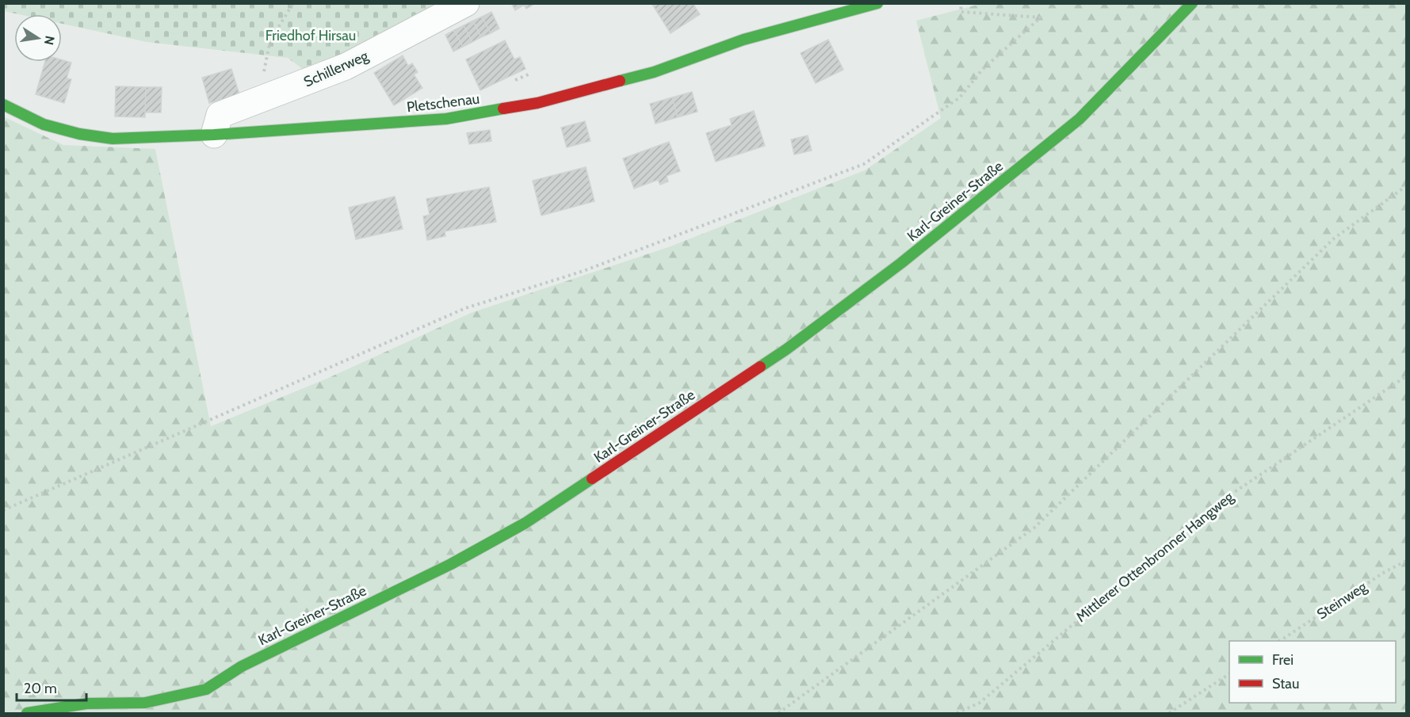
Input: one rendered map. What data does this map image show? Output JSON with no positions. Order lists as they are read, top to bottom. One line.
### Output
{"streets":{"street":["Schillerweg","Pletschenau","Karl-Greiner-Straße"],"path":["Mittlerer Ottenbronner Hangweg","Steinweg"]},"crossings":[["Schillerweg","Pletschenau"]],"parks":["Friedhof Hirsau"],"legend":["Frei","Stau"],"scale_bar":"20 m","north":"right"}
